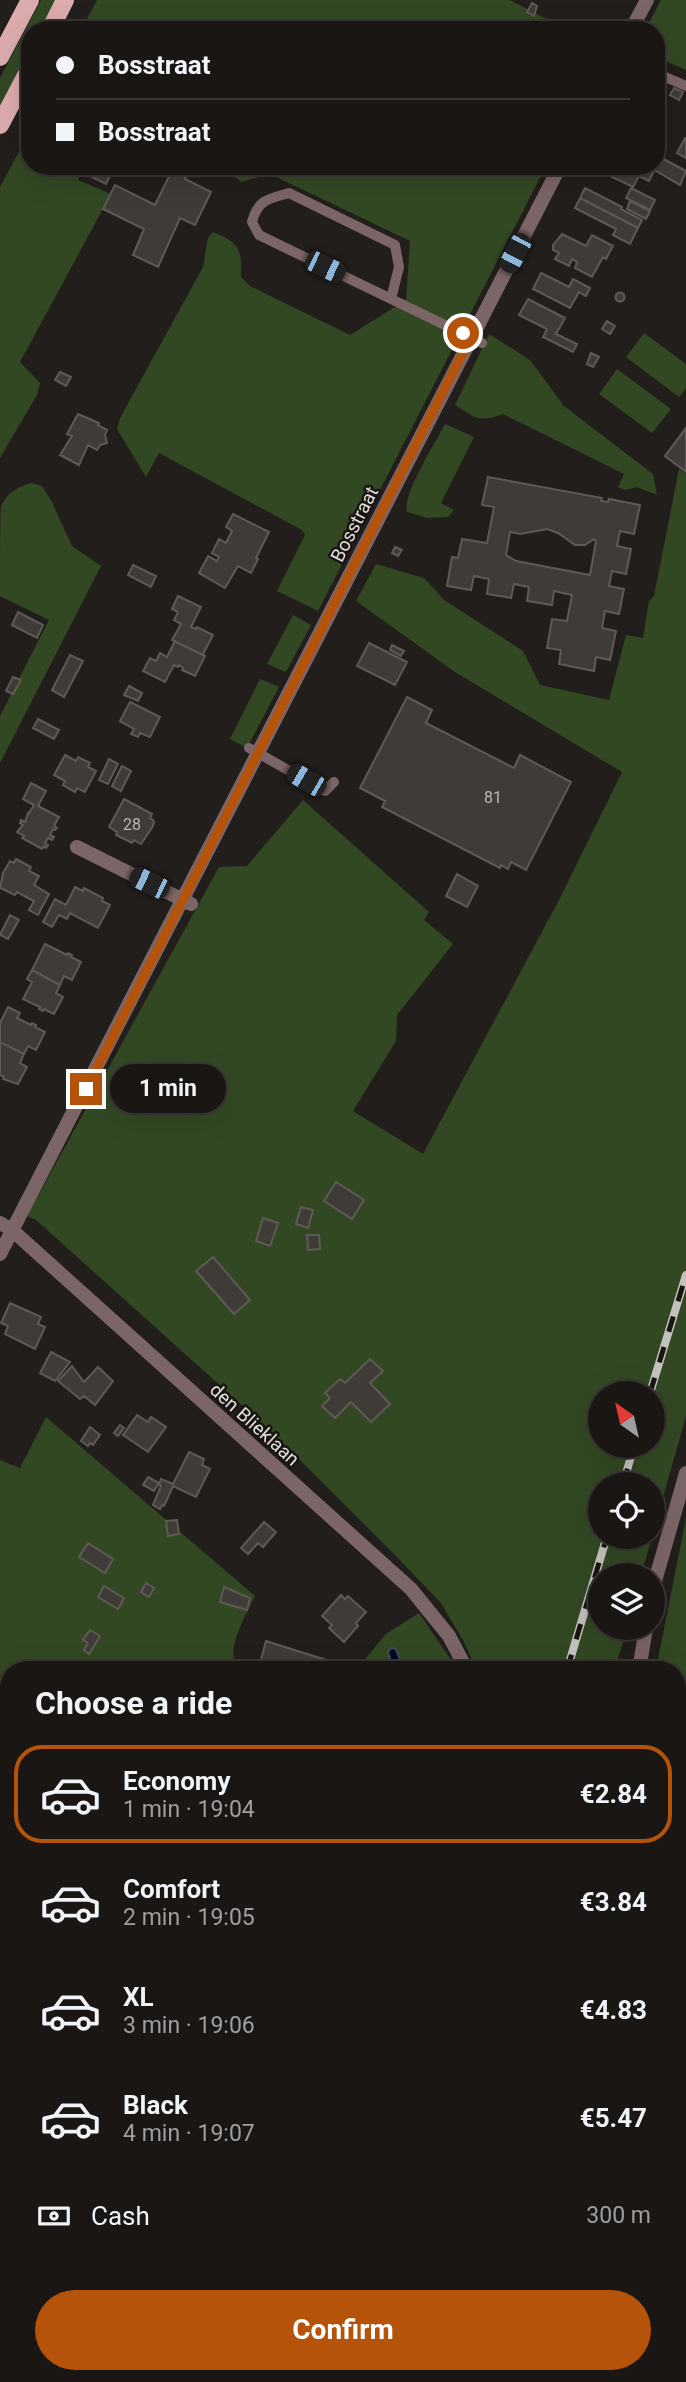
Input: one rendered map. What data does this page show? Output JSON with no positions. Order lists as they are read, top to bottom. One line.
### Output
{"streets":{"street":["Bosstraat","den Blieklaan"]},"crossings":[["Bosstraat","den Blieklaan"]],"house_numbers":["81","28"],"north":"top left","page":{"banner":["Bosstraat","Bosstraat"],"bubble":"1 min","heading":"Choose a ride","list":[{"name":"Economy","note":"1 min · 19:04","value":"€2.84"},{"name":"Comfort","note":"2 min · 19:05","value":"€3.84"},{"name":"XL","note":"3 min · 19:06","value":"€4.83"},{"name":"Black","note":"4 min · 19:07","value":"€5.47"}],"pay":["Cash","300 m"],"buttons":"Confirm"}}
